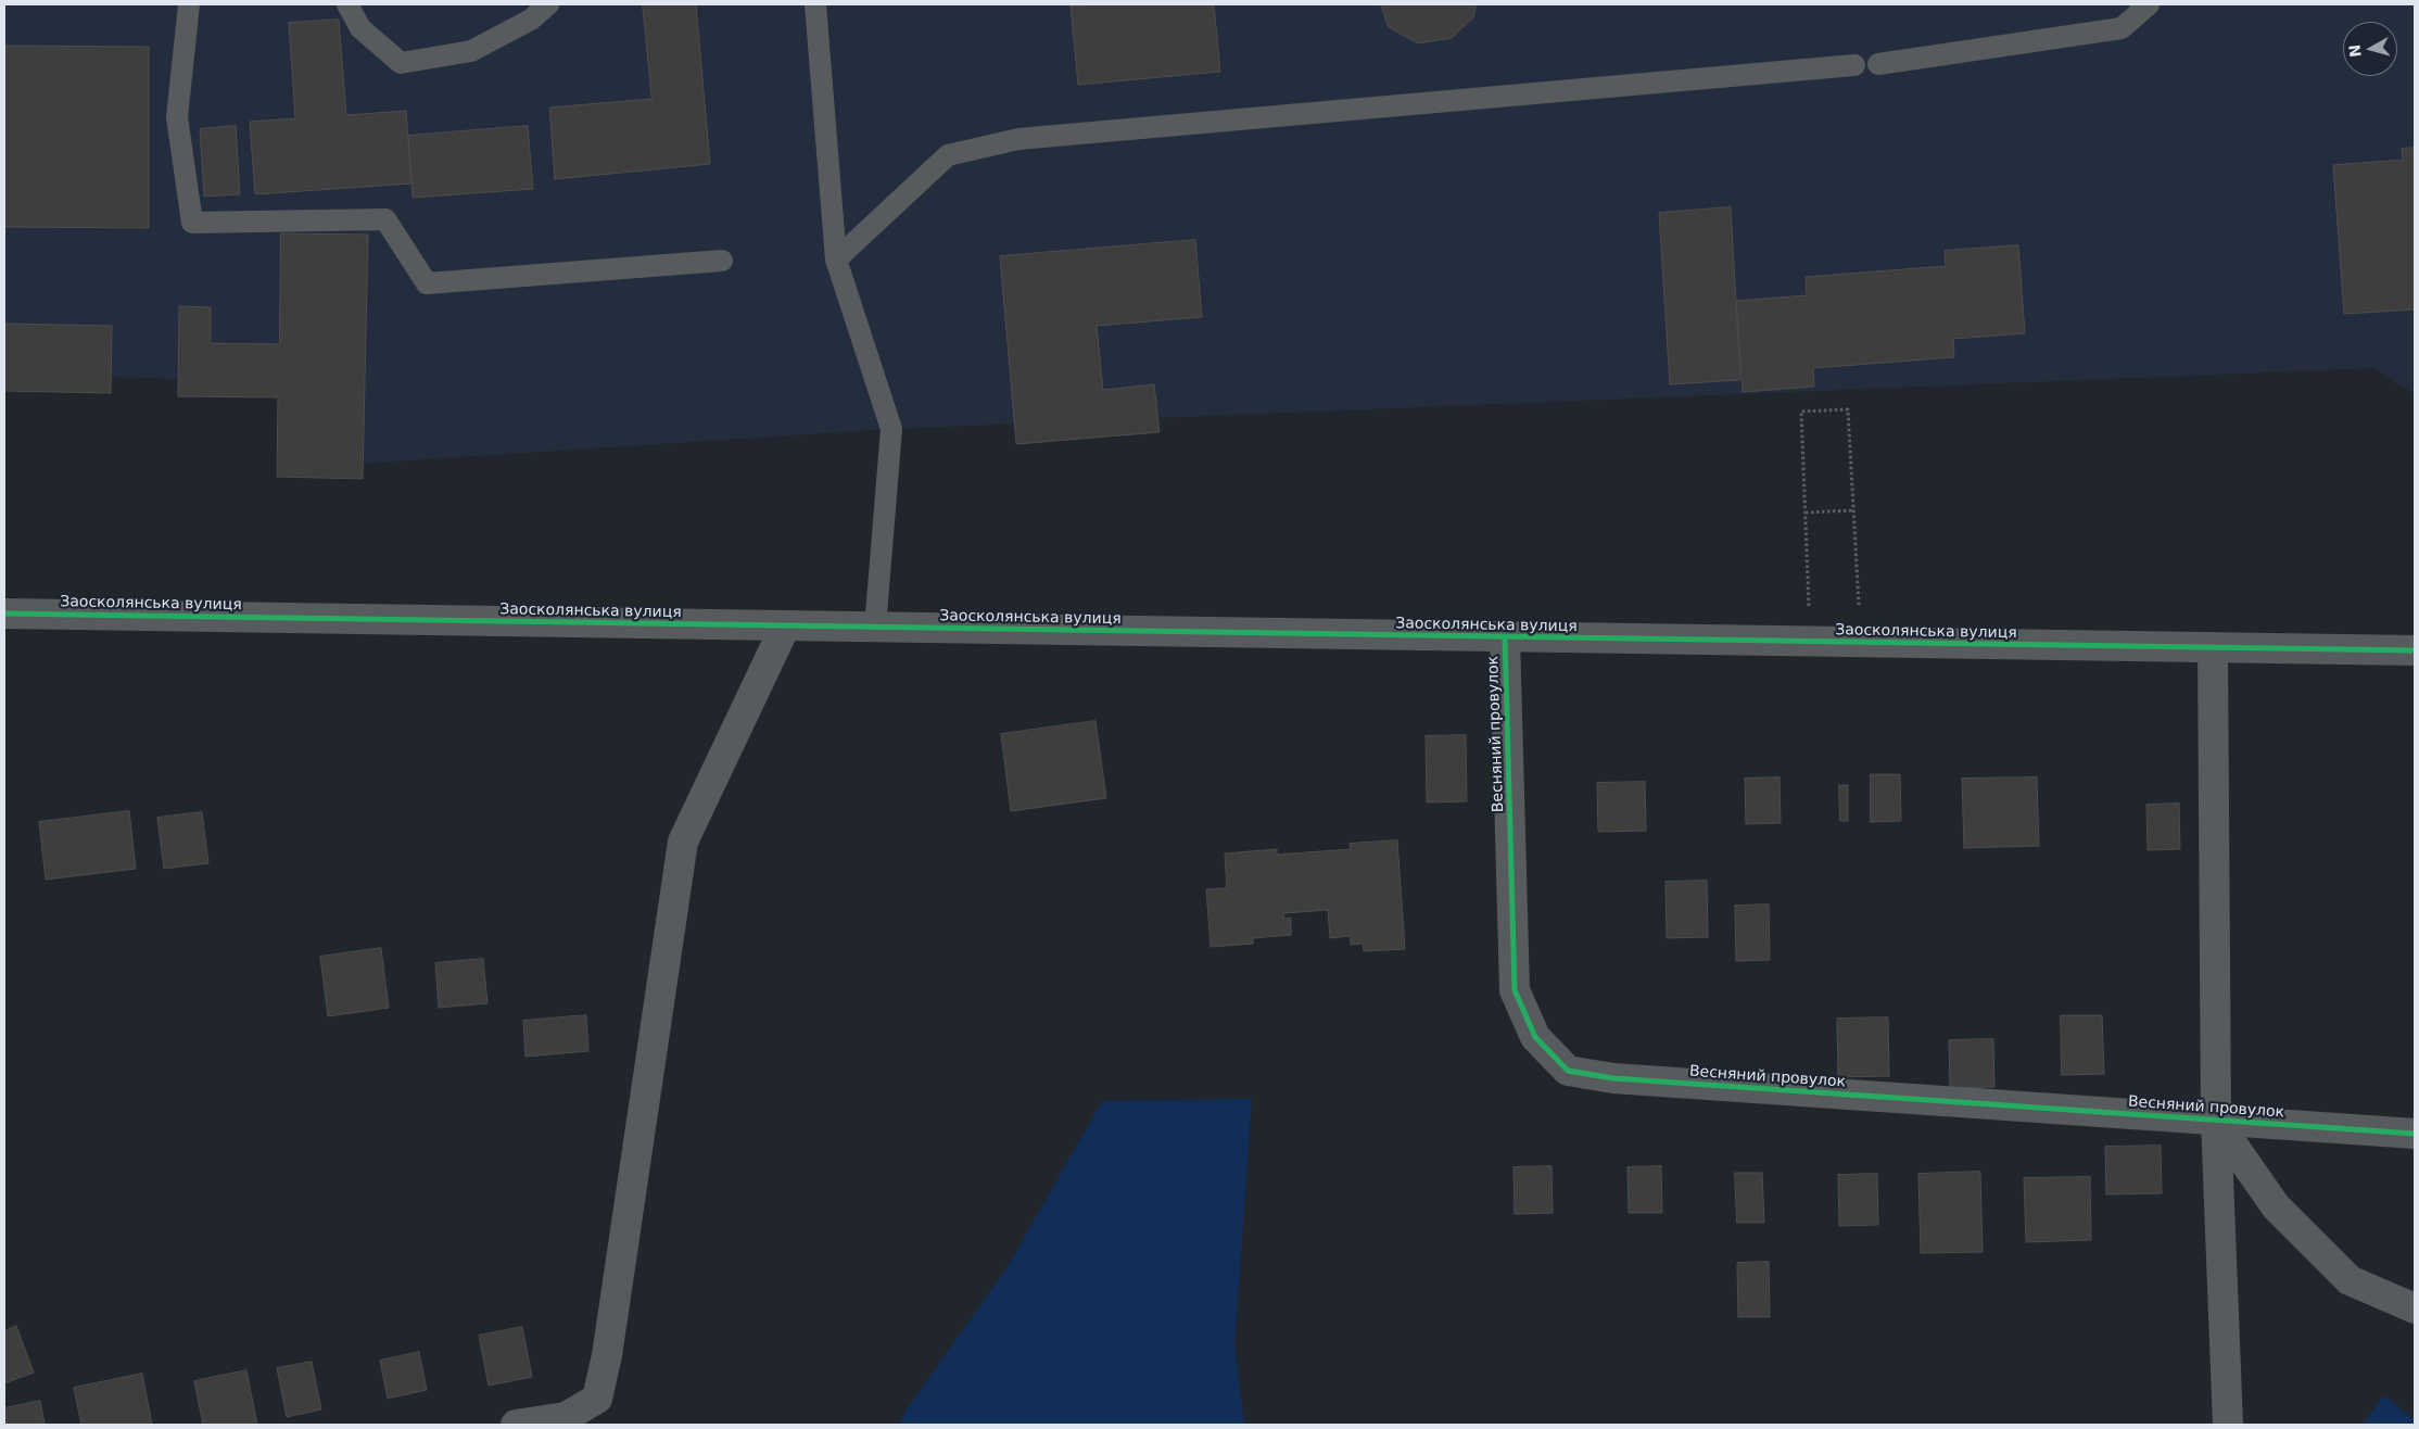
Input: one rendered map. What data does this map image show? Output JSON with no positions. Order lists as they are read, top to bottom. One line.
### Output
{"streets":{"street":["Заосколянська вулиця","Весняний провулок"]},"crossings":[["Заосколянська вулиця","Весняний провулок"]],"north":"left"}
